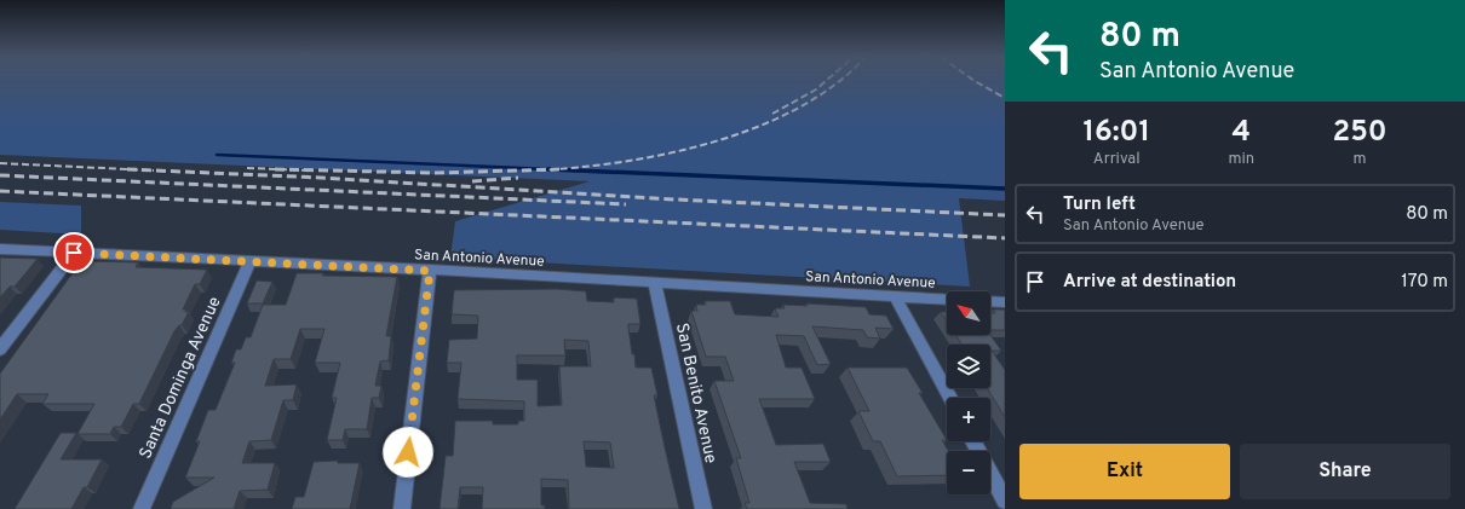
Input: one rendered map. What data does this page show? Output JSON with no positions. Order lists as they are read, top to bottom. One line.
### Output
{"streets":{"street":["San Antonio Avenue","Santa Dominga Avenue","San Benito Avenue"]},"crossings":[["San Antonio Avenue","Santa Dominga Avenue"],["San Antonio Avenue","San Benito Avenue"]],"north":"top left","page":{"turn":["80 m","San Antonio Avenue"],"eta":["16:01","Arrival","4","min","250","m"],"list":[{"name":"Turn left","note":"San Antonio Avenue","value":"80 m"},{"name":"Arrive at destination","value":"170 m"}],"map_buttons":["+","−"],"buttons":["Exit","Share"]}}
